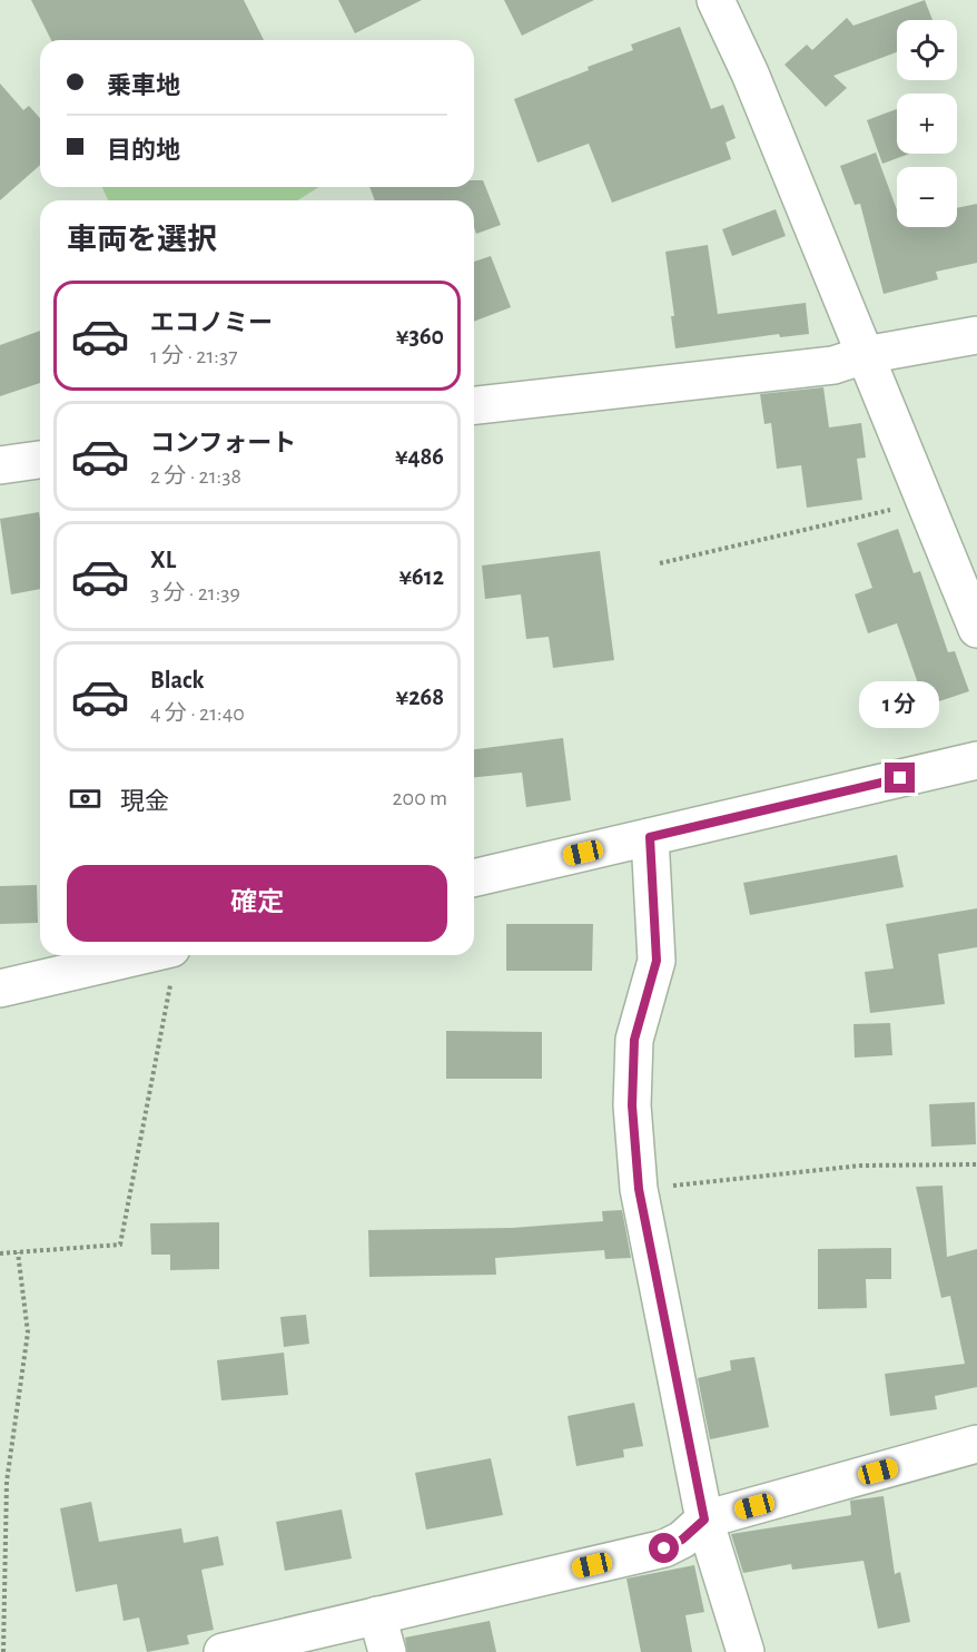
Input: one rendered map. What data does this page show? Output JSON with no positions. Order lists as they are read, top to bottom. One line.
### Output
{"page":{"map_buttons":["+","−"],"banner":["乗車地","目的地"],"heading":"車両を選択","list":[{"name":"エコノミー","note":"1 分 · 21:37","value":"¥360"},{"name":"コンフォート","note":"2 分 · 21:38","value":"¥486"},{"name":"XL","note":"3 分 · 21:39","value":"¥612"},{"name":"Black","note":"4 分 · 21:40","value":"¥268"}],"bubble":"1 分","pay":["現金","200 m"],"buttons":"確定"}}
